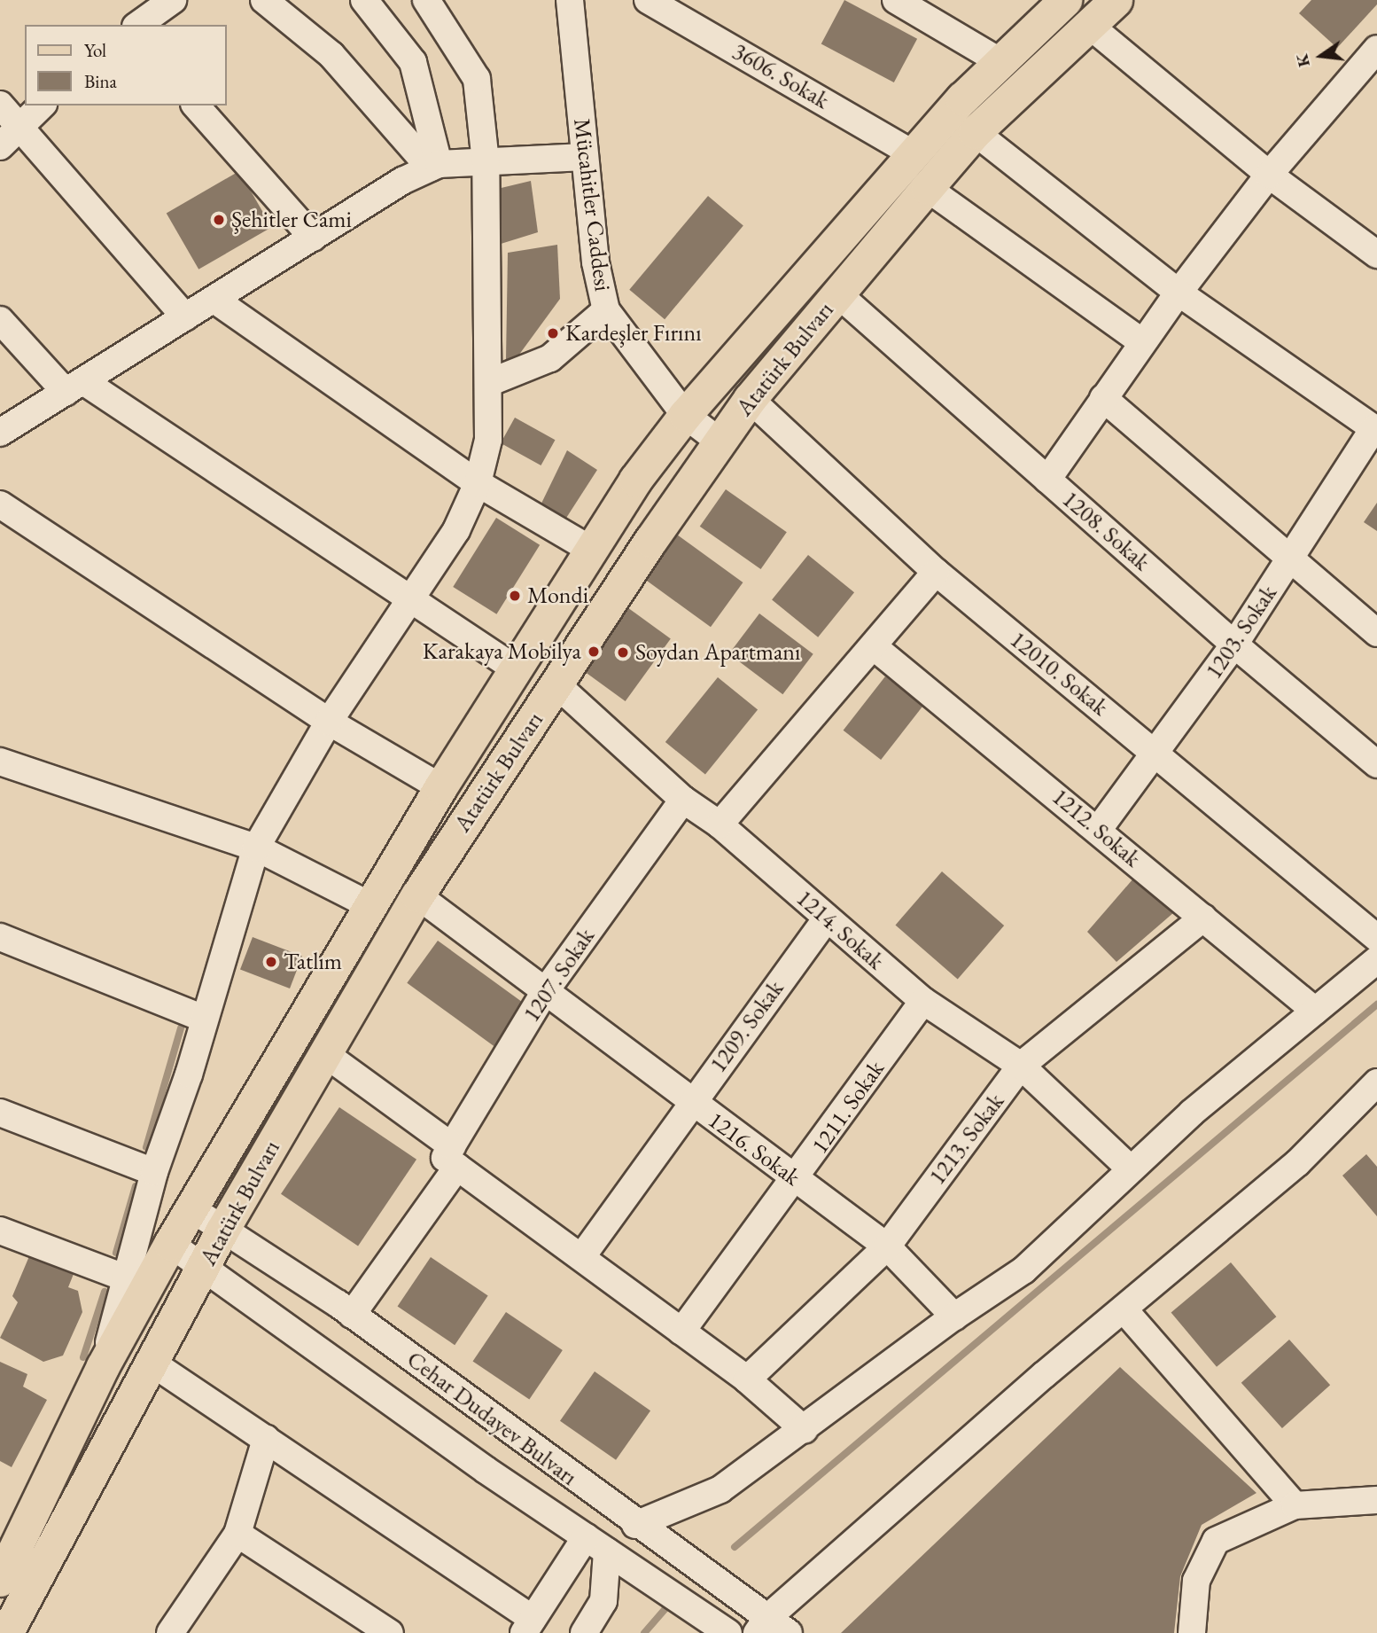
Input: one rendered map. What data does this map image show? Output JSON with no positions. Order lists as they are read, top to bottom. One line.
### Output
{"streets":{"main road":["Atatürk Bulvarı"],"street":["3606. Sokak","Mücahitler Caddesi","1208. Sokak","1203. Sokak","12010. Sokak","1212. Sokak","1214. Sokak","1207. Sokak","1209. Sokak","1211. Sokak","1213. Sokak","1216. Sokak","Cehar Dudayev Bulvarı"]},"crossings":[["3606. Sokak","Atatürk Bulvarı"],["Mücahitler Caddesi","Atatürk Bulvarı"],["Atatürk Bulvarı","1208. Sokak"],["Atatürk Bulvarı","12010. Sokak"],["Atatürk Bulvarı","1214. Sokak"],["Atatürk Bulvarı","1216. Sokak"],["Atatürk Bulvarı","Cehar Dudayev Bulvarı"],["1208. Sokak","1203. Sokak"],["1203. Sokak","12010. Sokak"],["1203. Sokak","1212. Sokak"],["1212. Sokak","1213. Sokak"],["1214. Sokak","1207. Sokak"],["1214. Sokak","1209. Sokak"],["1214. Sokak","1211. Sokak"],["1214. Sokak","1213. Sokak"],["1207. Sokak","1216. Sokak"],["1207. Sokak","Cehar Dudayev Bulvarı"],["1209. Sokak","1216. Sokak"],["1211. Sokak","1216. Sokak"],["1213. Sokak","1216. Sokak"]],"places":["Şehitler Cami","Kardeşler Fırını","Mondi","Karakaya Mobilya","Soydan Apartmanı","Tatlım"],"legend":["Yol","Bina"],"north":"left"}
